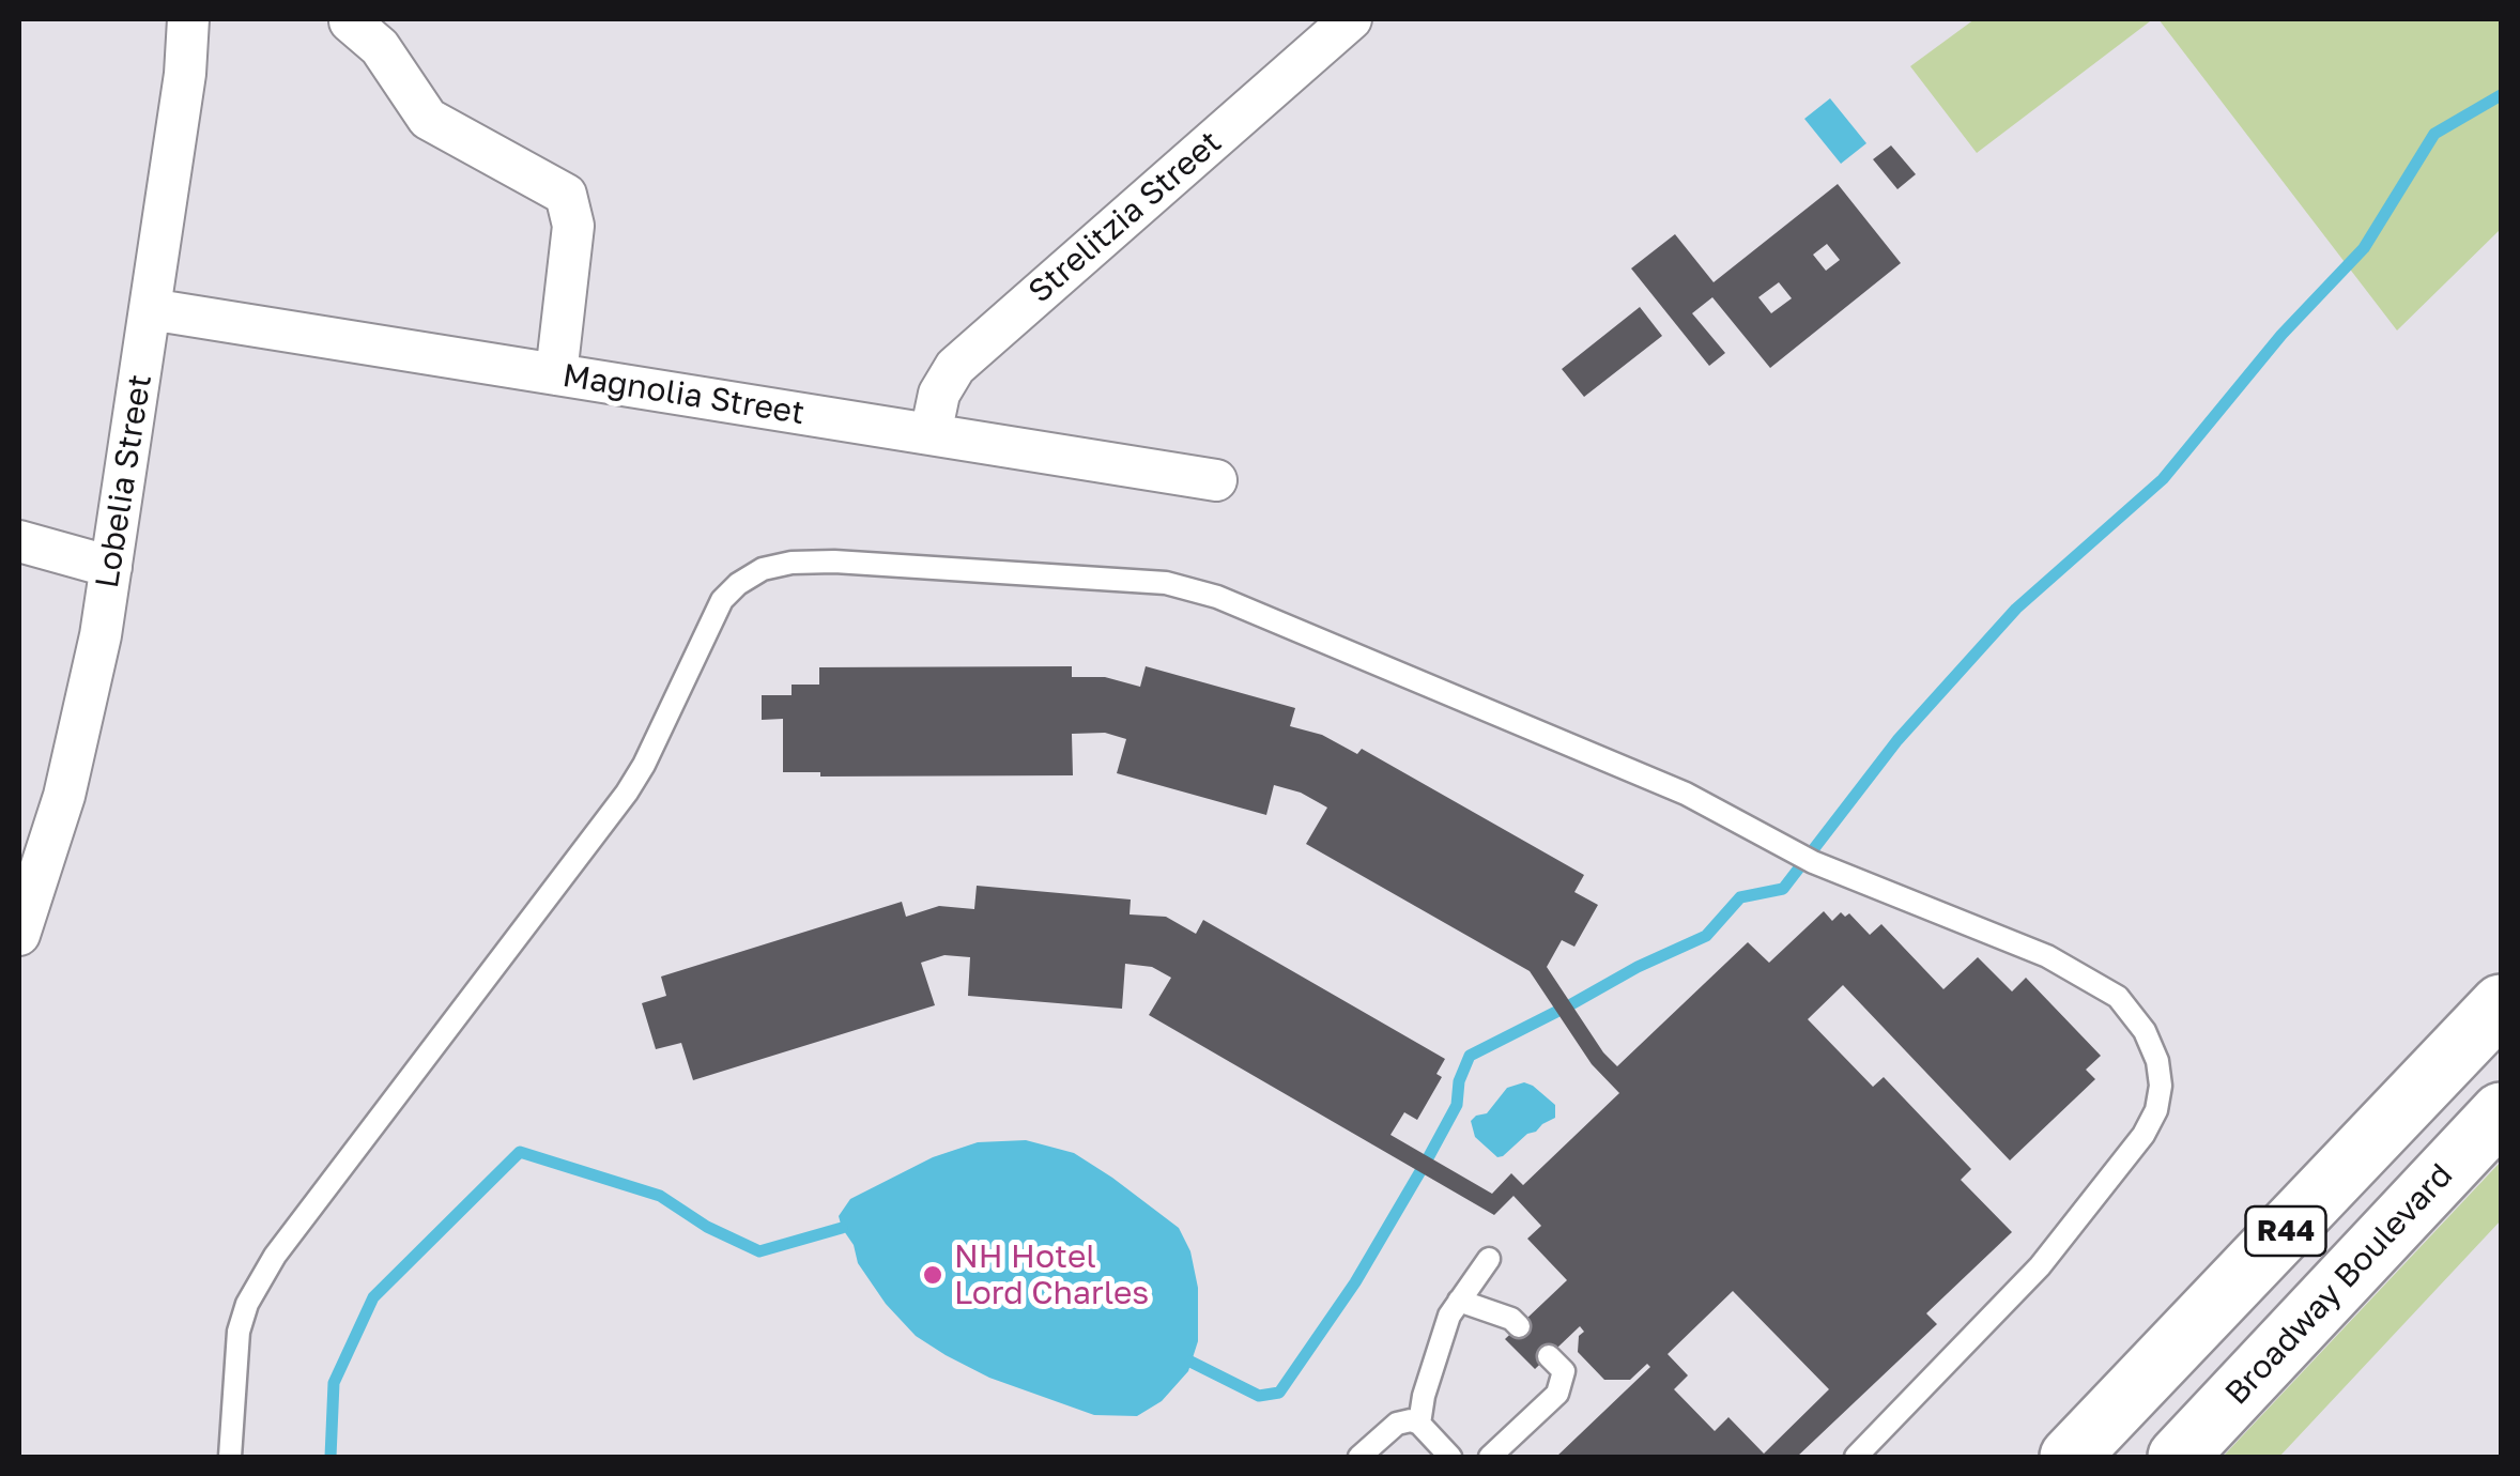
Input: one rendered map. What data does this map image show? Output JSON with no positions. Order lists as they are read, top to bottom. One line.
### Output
{"streets":{"main road":["R44","Broadway Boulevard"],"street":["Strelitzia Street","Magnolia Street","Lobelia Street"]},"crossings":[["Strelitzia Street","Magnolia Street"],["Magnolia Street","Lobelia Street"]],"places":["NH Hotel Lord Charles"]}
